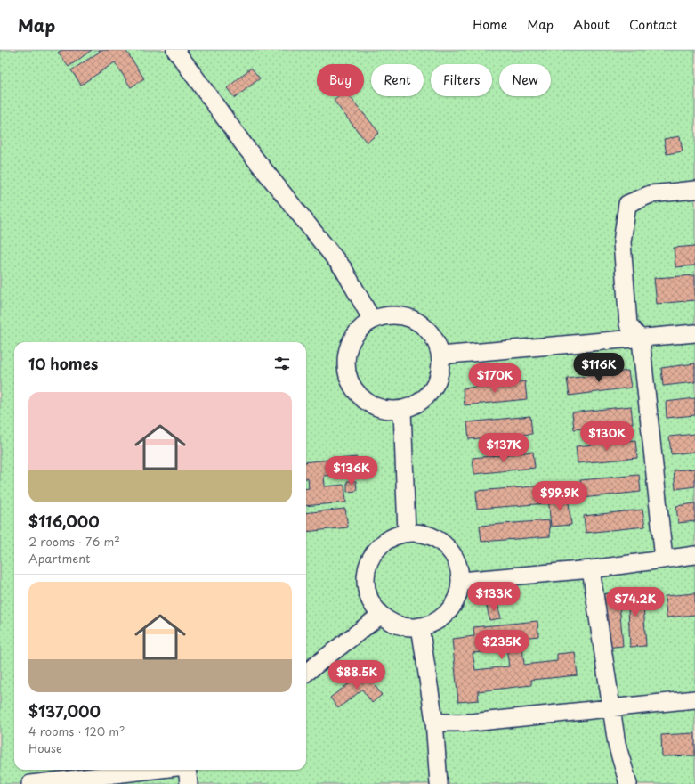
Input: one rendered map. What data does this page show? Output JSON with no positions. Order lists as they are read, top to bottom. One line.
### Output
{"page":{"header":"Map","nav":["Home","Map","About","Contact"],"chip":["Buy","Rent","Filters","New"],"heading":"10 homes","price":["$116K","$170K","$130K","$137K","$136K","$99.9K","$133K","$74.2K","$235K","$88.5K"],"list":[{"name":"$116,000","note":"2 rooms · 76 m² · Apartment"},{"name":"$137,000","note":"4 rooms · 120 m² · House"}]}}
